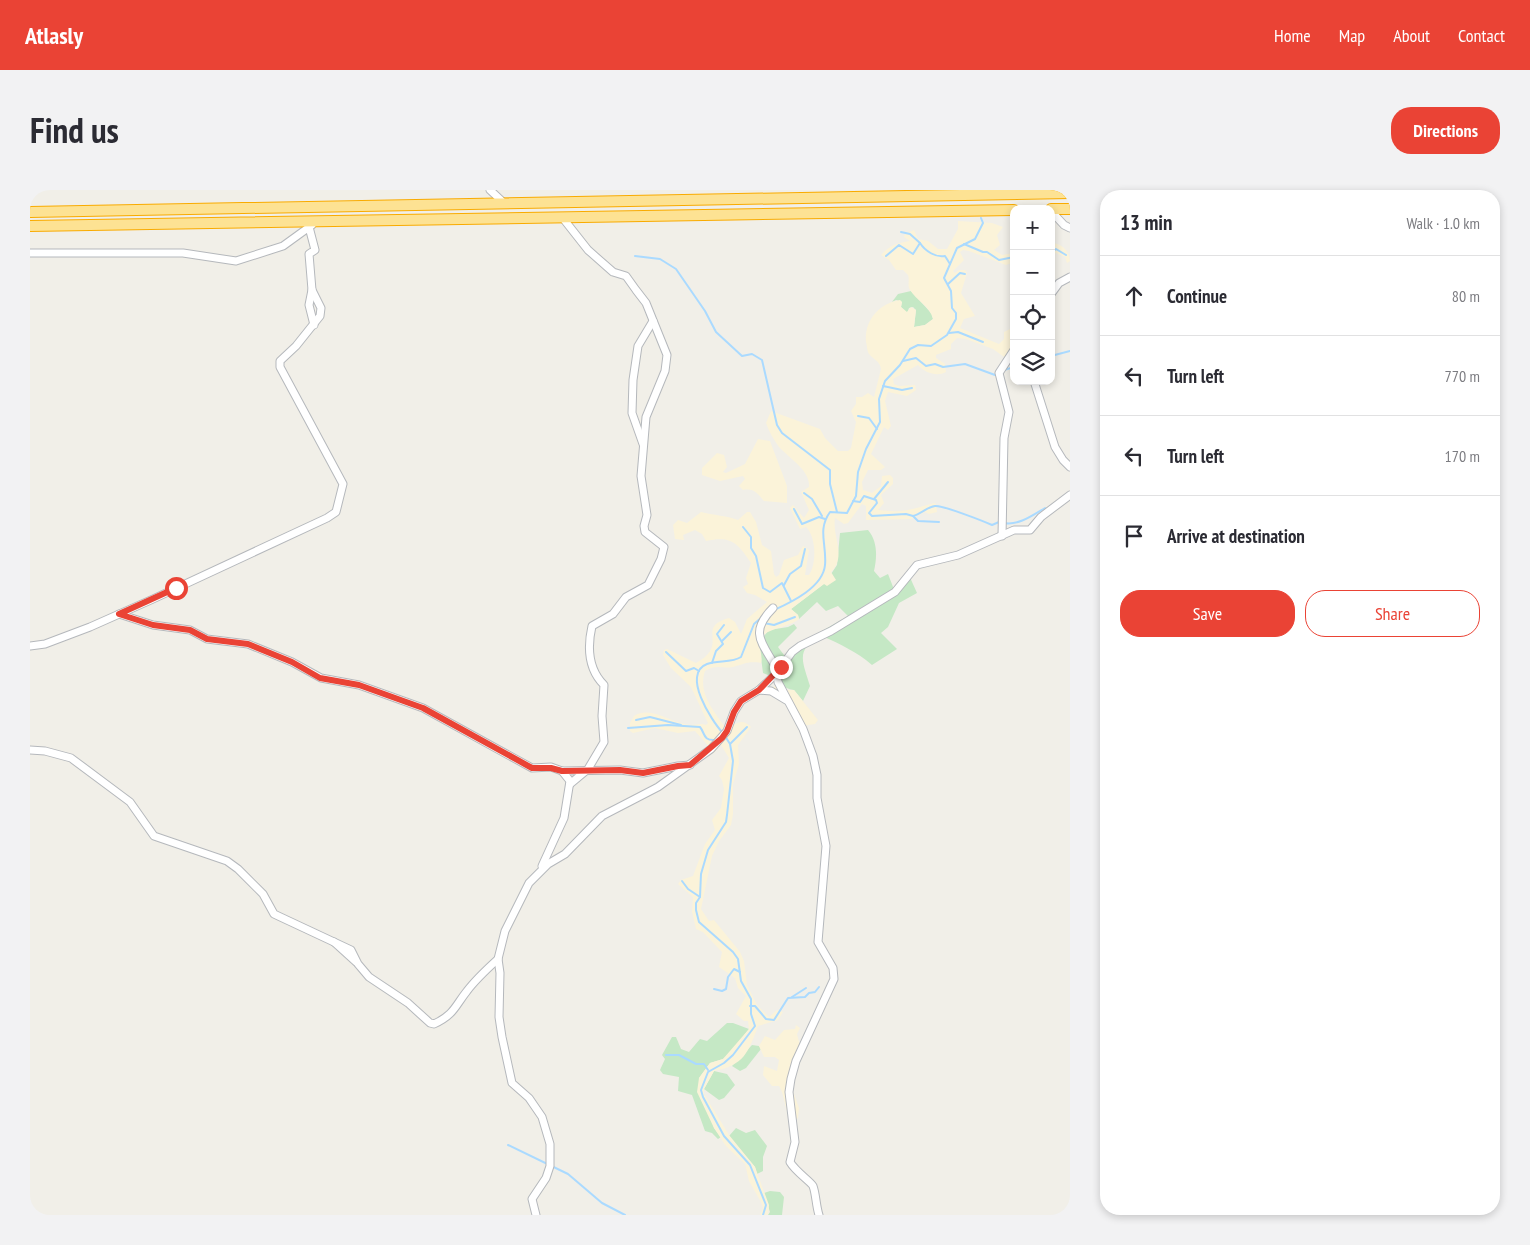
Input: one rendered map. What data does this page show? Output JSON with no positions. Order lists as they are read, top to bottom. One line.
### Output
{"page":{"header":"Atlasly","nav":["Home","Map","About","Contact"],"title":"Find us","buttons":["Directions",["Save","Share"]],"heading":["13 min","Walk · 1.0 km"],"map_buttons":["+","−"],"list":[["Continue","80 m"],["Turn left","770 m"],["Turn left","170 m"],"Arrive at destination"]}}
